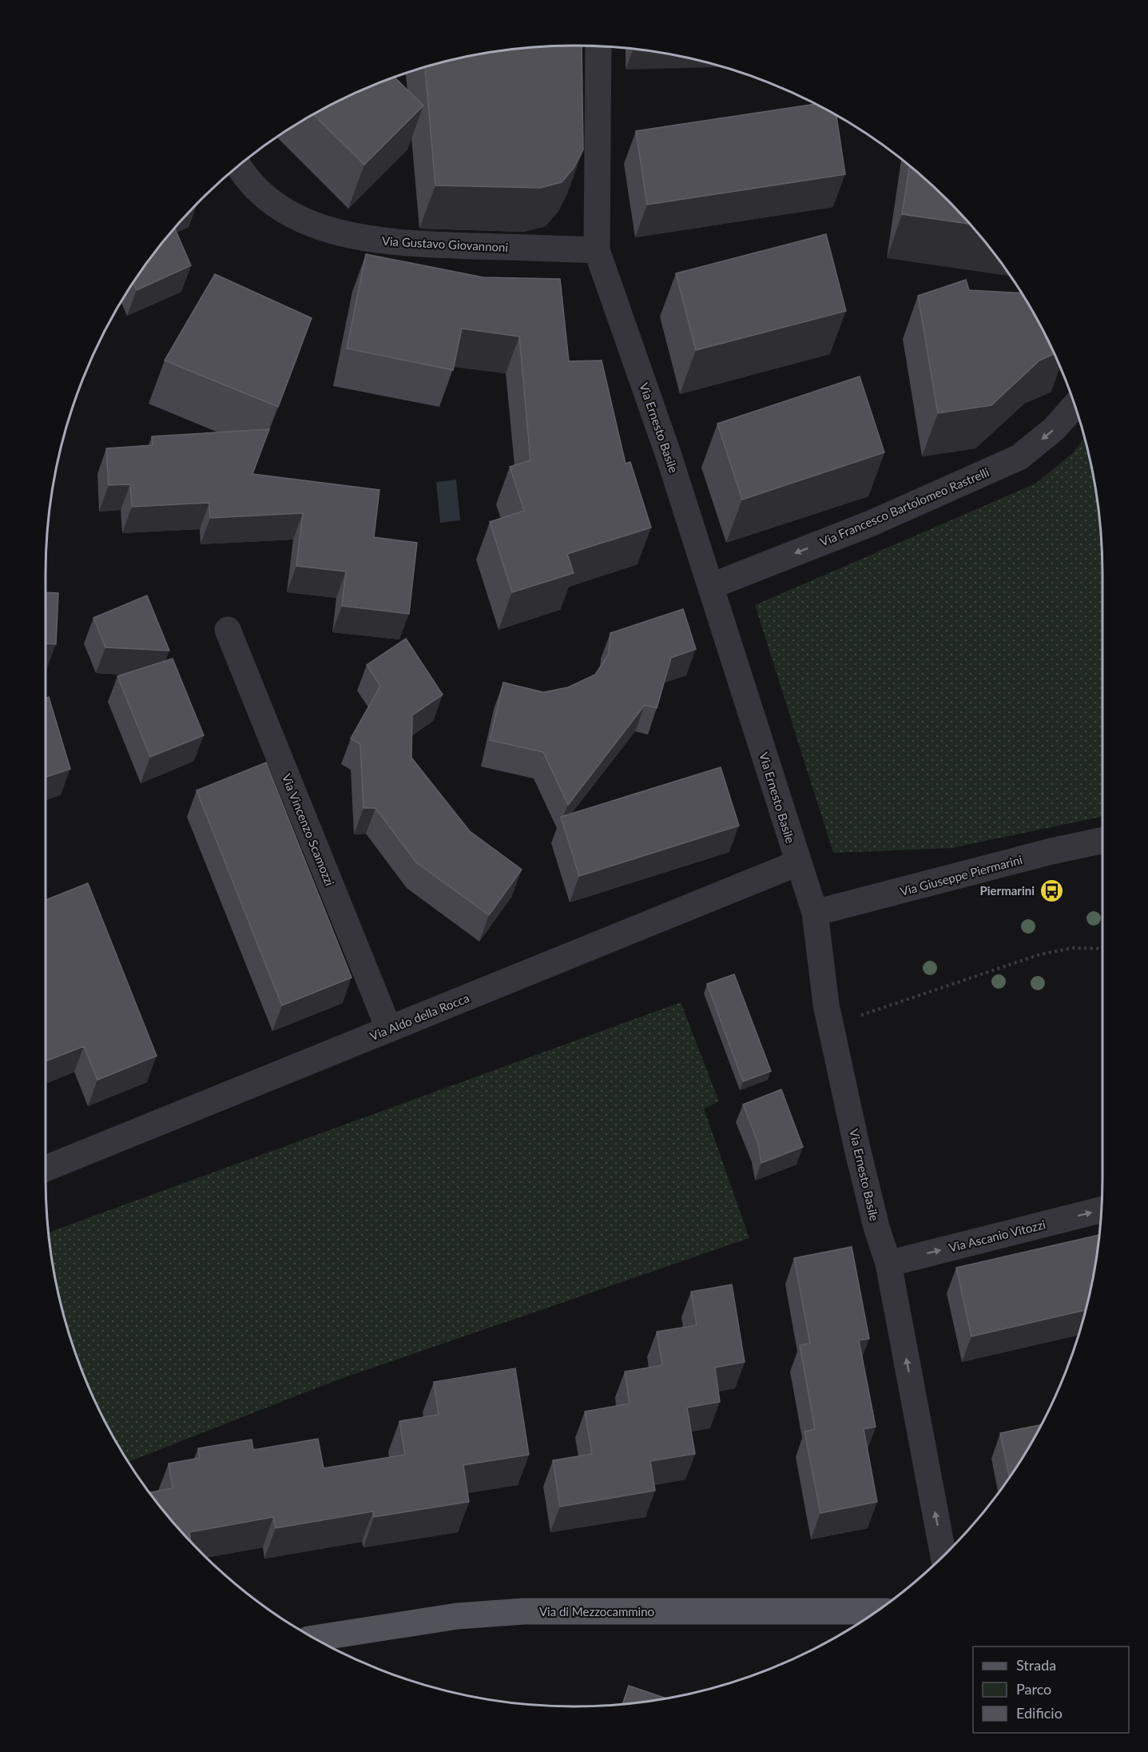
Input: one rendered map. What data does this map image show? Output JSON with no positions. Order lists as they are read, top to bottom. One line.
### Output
{"streets":{"main road":["Via di Mezzocammino"],"street":["Via Gustavo Giovannoni","Via Ernesto Basile","Via Francesco Bartolomeo Rastrelli","Via Vincenzo Scamozzi","Via Giuseppe Piermarini","Via Aldo della Rocca","Via Ascanio Vitozzi"]},"crossings":[["Via Gustavo Giovannoni","Via Ernesto Basile"],["Via Ernesto Basile","Via Francesco Bartolomeo Rastrelli"],["Via Ernesto Basile","Via Giuseppe Piermarini"],["Via Ernesto Basile","Via Aldo della Rocca"],["Via Ernesto Basile","Via Ascanio Vitozzi"],["Via Vincenzo Scamozzi","Via Aldo della Rocca"]],"one_way":["Via Francesco Bartolomeo Rastrelli","Via Ascanio Vitozzi"],"places":{"bus stop":["Piermarini"]},"legend":["Strada","Parco","Edificio"]}
